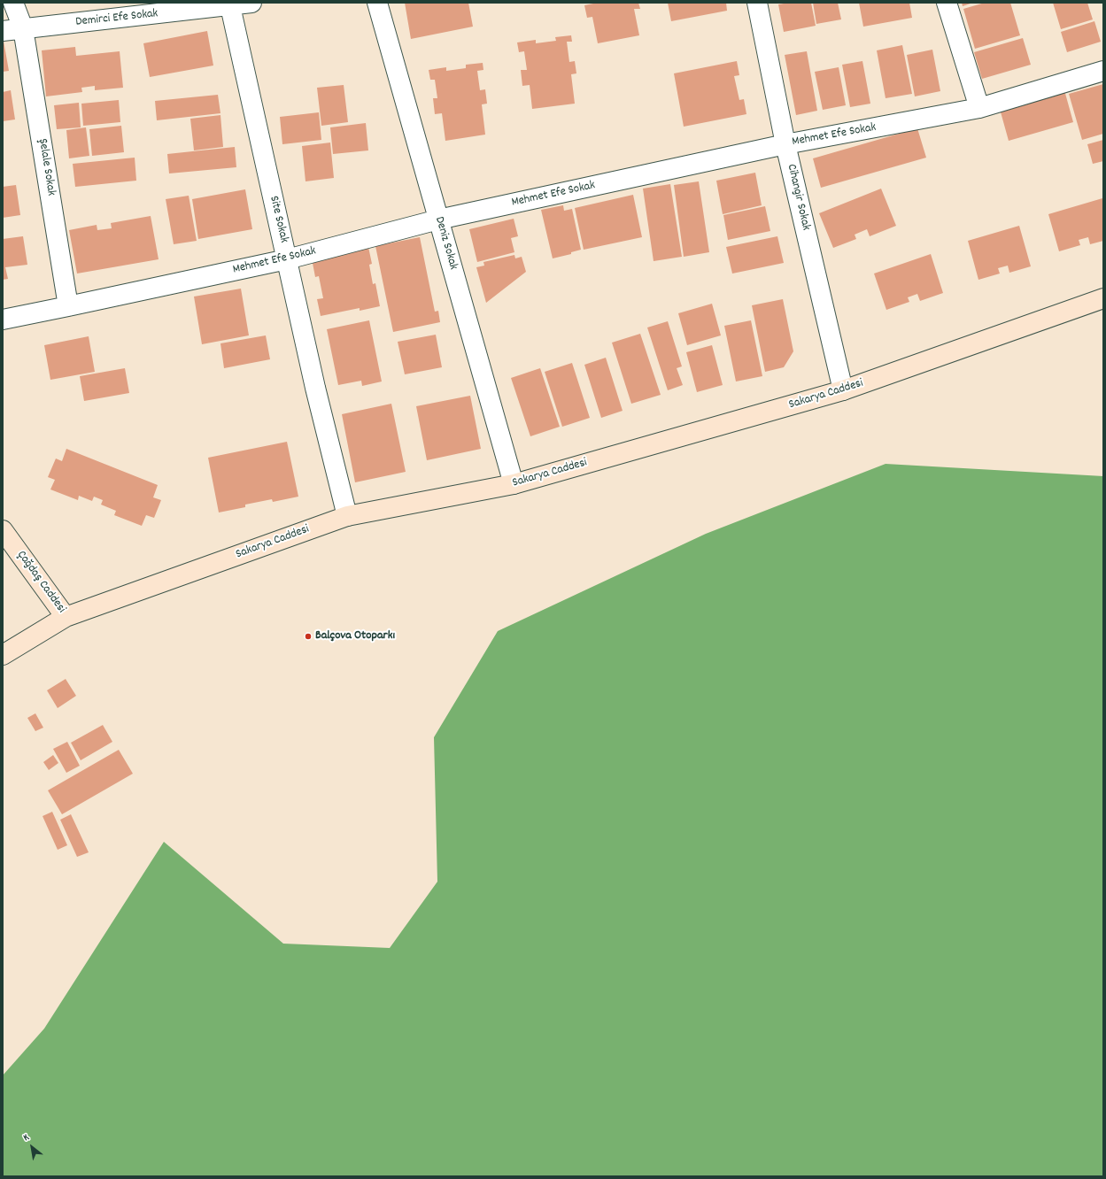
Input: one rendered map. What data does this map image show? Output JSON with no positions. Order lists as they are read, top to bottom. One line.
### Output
{"streets":{"main road":["Sakarya Caddesi","Çağdaş Caddesi"],"street":["Demirci Efe Sokak","Mehmet Efe Sokak","Şelale Sokak","Cihangir Sokak","Site Sokak","Deniz Sokak"]},"crossings":[["Demirci Efe Sokak","Şelale Sokak"],["Demirci Efe Sokak","Site Sokak"],["Mehmet Efe Sokak","Şelale Sokak"],["Mehmet Efe Sokak","Cihangir Sokak"],["Mehmet Efe Sokak","Site Sokak"],["Mehmet Efe Sokak","Deniz Sokak"],["Cihangir Sokak","Sakarya Caddesi"],["Site Sokak","Sakarya Caddesi"],["Deniz Sokak","Sakarya Caddesi"],["Sakarya Caddesi","Çağdaş Caddesi"]],"places":["Balçova Otoparkı"],"north":"top left"}
